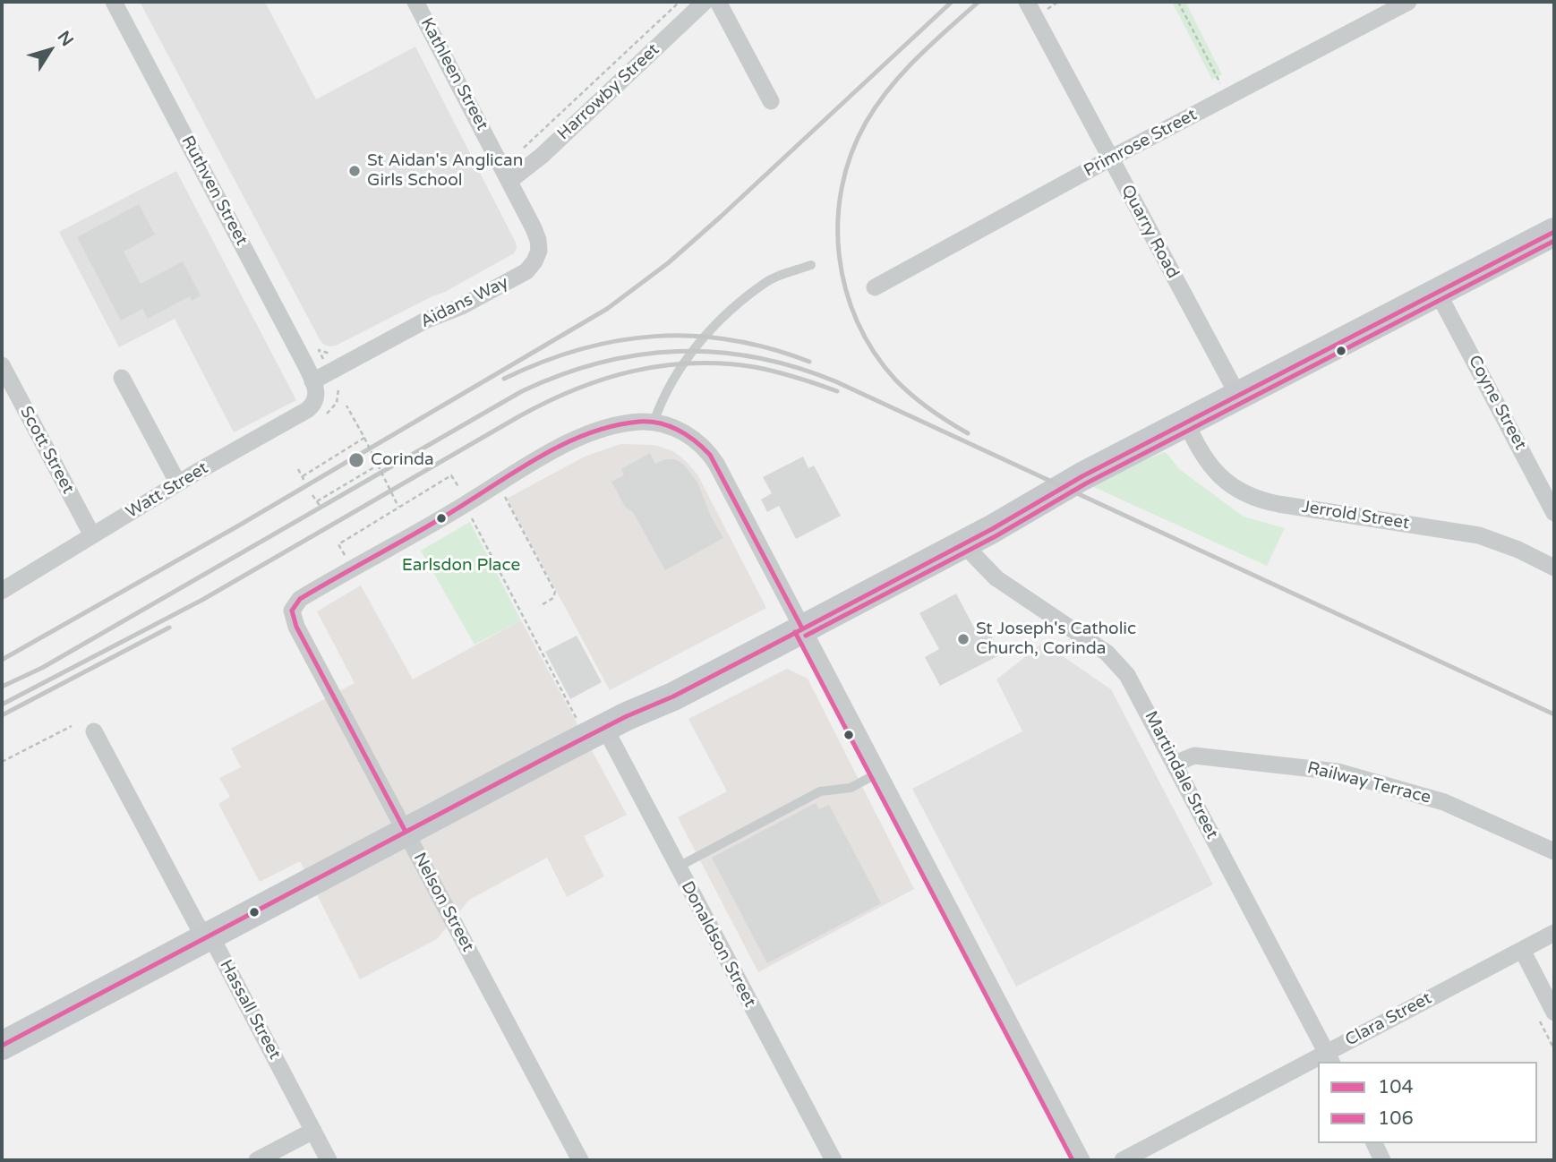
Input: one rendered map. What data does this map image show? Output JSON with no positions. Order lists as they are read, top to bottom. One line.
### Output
{"streets":{"street":["Kathleen Street","Harrowby Street","Primrose Street","Ruthven Street","Quarry Road","Aidans Way","Coyne Street","Scott Street","Watt Street","Jerrold Street","Martindale Street","Railway Terrace","Nelson Street","Donaldson Street","Hassall Street","Clara Street"]},"crossings":[["Kathleen Street","Harrowby Street"],["Kathleen Street","Aidans Way"],["Harrowby Street","Aidans Way"],["Primrose Street","Quarry Road"],["Ruthven Street","Aidans Way"],["Ruthven Street","Watt Street"],["Aidans Way","Watt Street"],["Scott Street","Watt Street"],["Martindale Street","Railway Terrace"],["Martindale Street","Clara Street"]],"parks":["Earlsdon Place"],"places":["St Aidan's Anglican Girls School","Corinda","St Joseph's Catholic Church, Corinda"],"lines":["transit line 104","transit line 106"],"legend":["104","106"],"north":"top right"}
